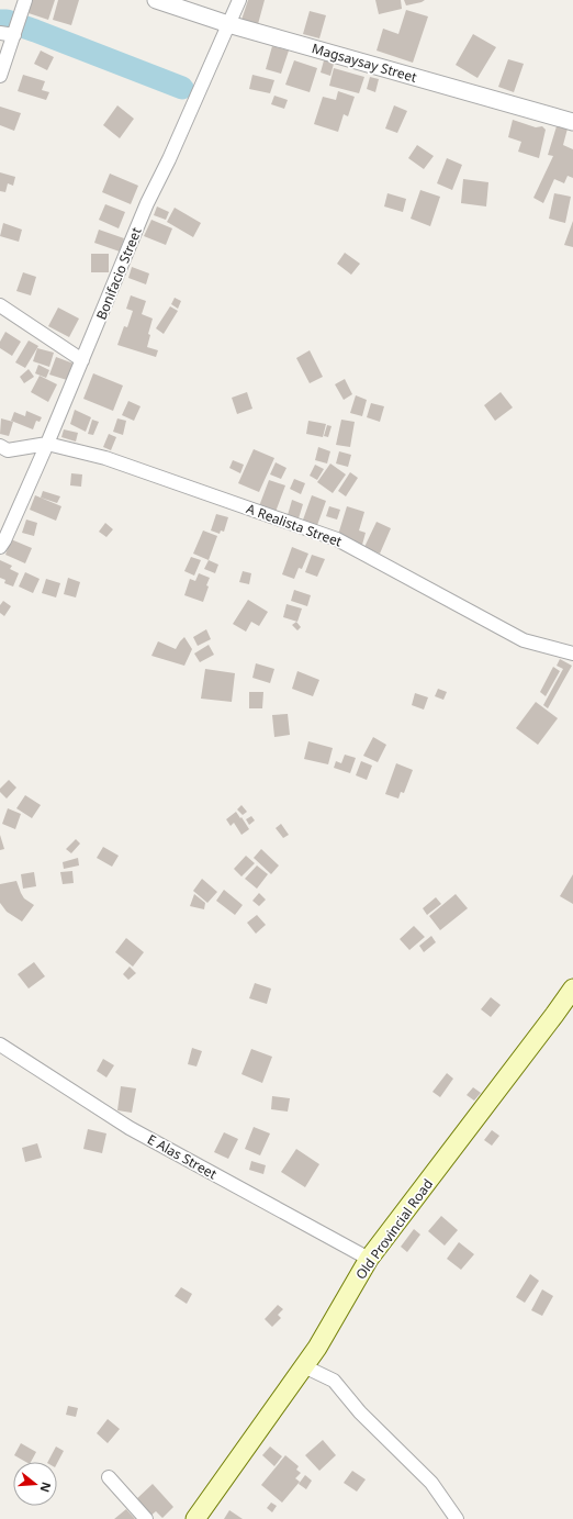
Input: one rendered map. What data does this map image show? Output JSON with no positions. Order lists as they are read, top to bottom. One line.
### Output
{"streets":{"main road":["Old Provincial Road"],"street":["Magsaysay Street","Bonifacio Street","A Realista Street","E Alas Street"]},"crossings":[["Magsaysay Street","Bonifacio Street"],["Bonifacio Street","A Realista Street"],["E Alas Street","Old Provincial Road"]],"north":"right"}
